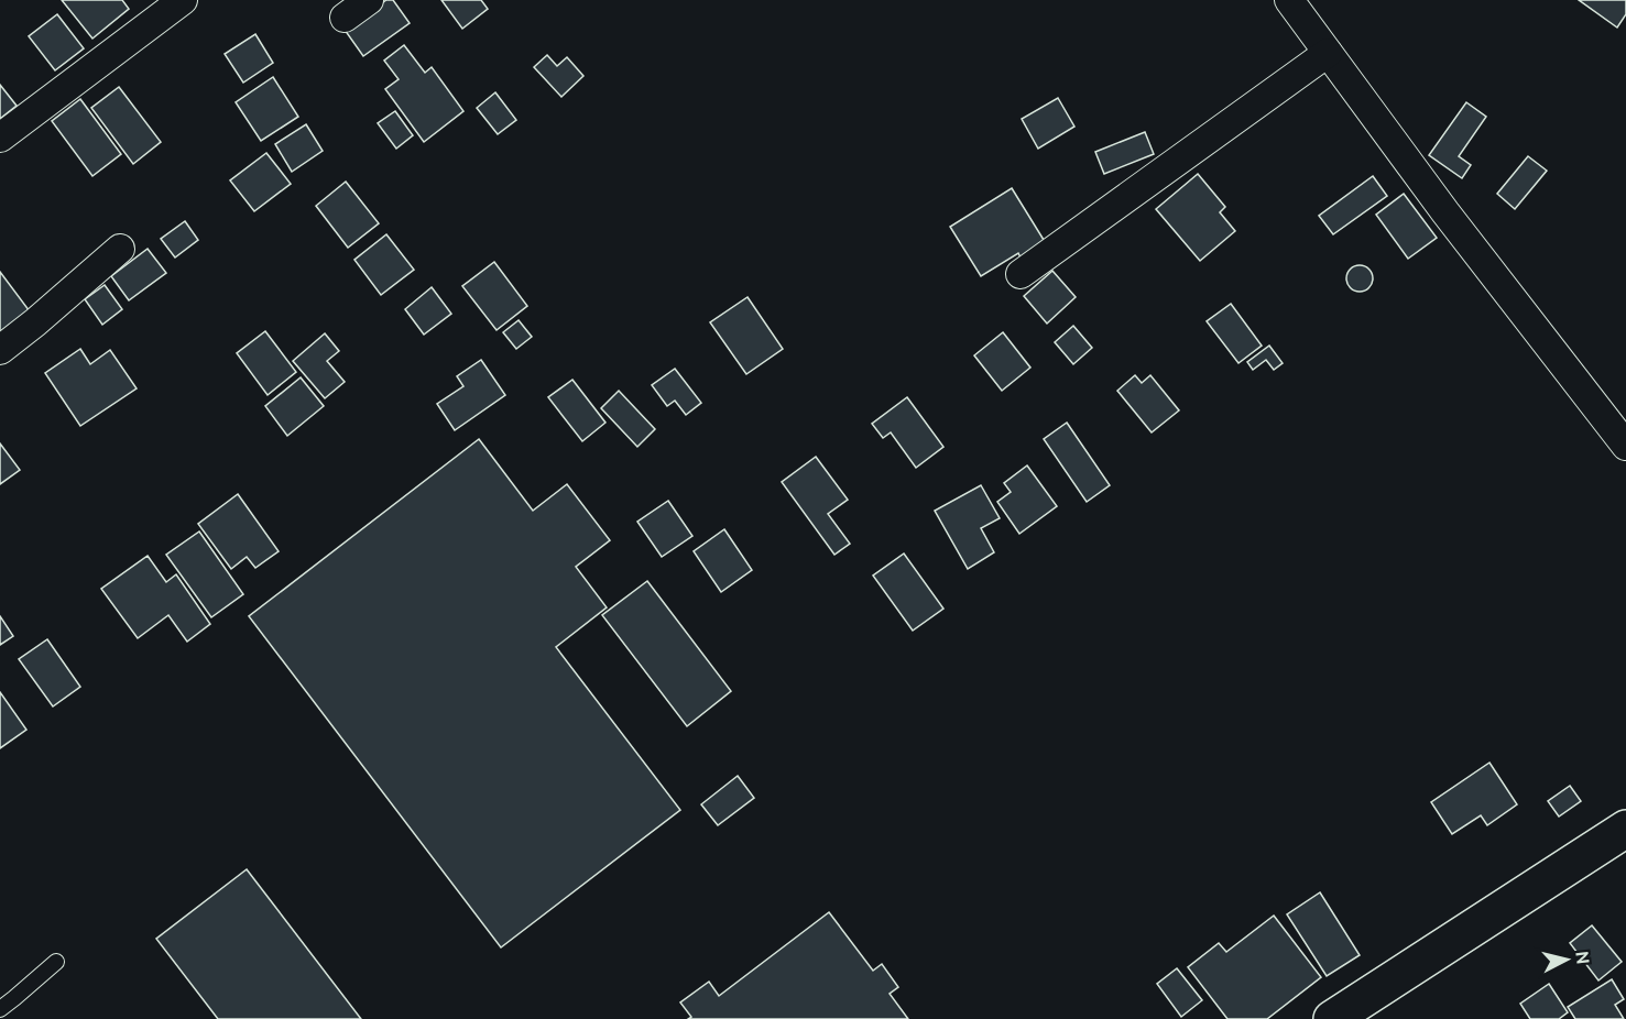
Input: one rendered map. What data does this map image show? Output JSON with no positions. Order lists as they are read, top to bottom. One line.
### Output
{"north":"right"}
